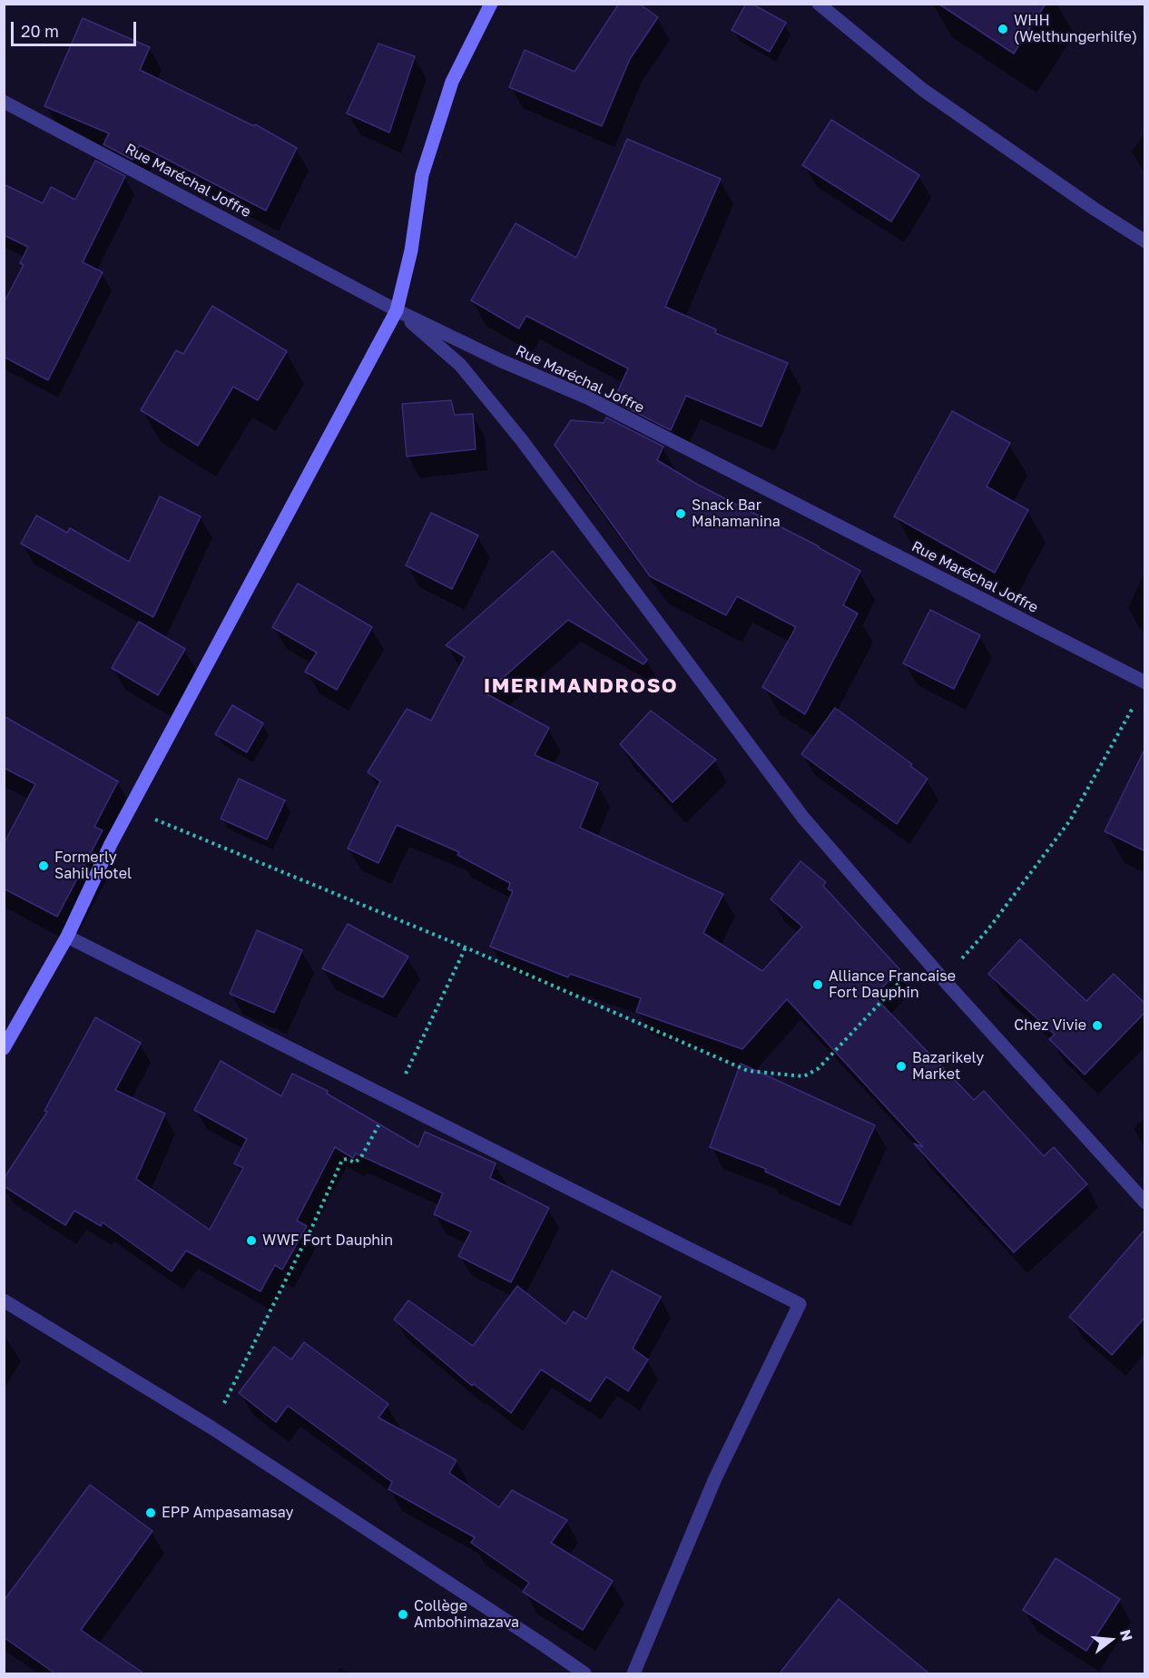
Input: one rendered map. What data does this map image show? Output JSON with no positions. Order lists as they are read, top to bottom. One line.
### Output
{"streets":{"street":["Rue Maréchal Joffre"]},"districts":["IMERIMANDROSO"],"places":["WHH (Welthungerhilfe)","Snack Bar Mahamanina","Formerly Sahil Hotel","Alliance Francaise Fort Dauphin","Chez Vivie","Bazarikely Market","WWF Fort Dauphin","EPP Ampasamasay","Collège Ambohimazava"],"scale_bar":"20 m","north":"right"}
